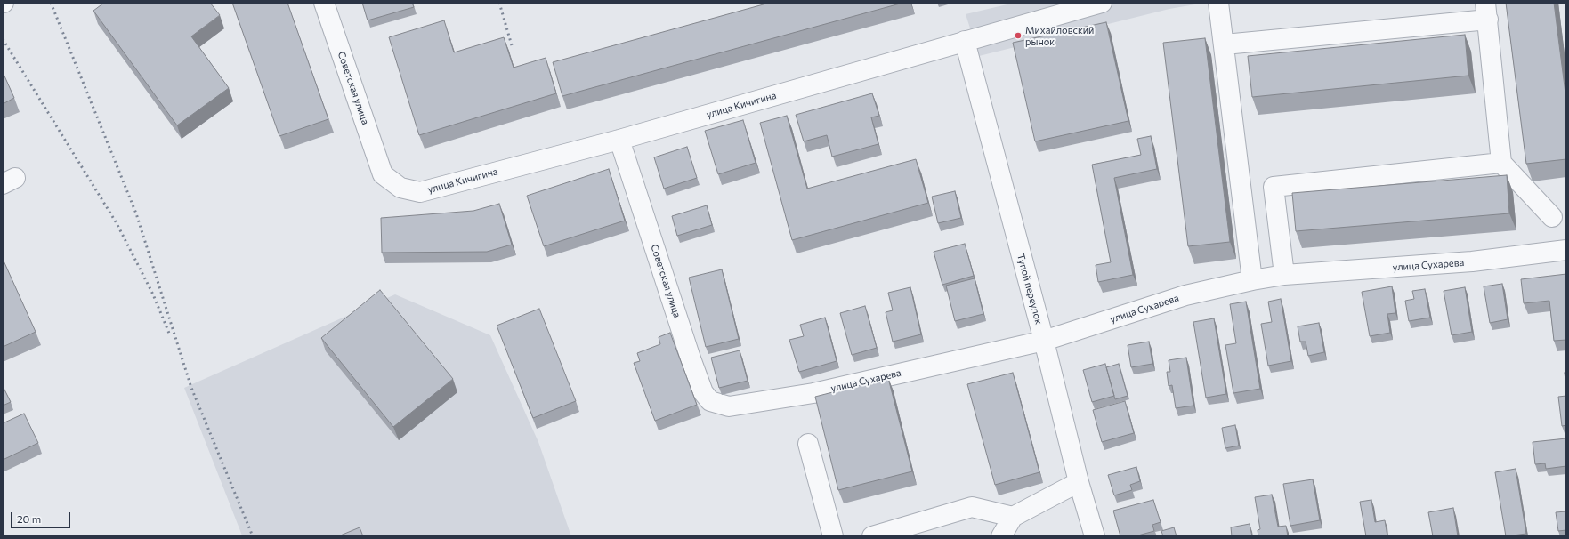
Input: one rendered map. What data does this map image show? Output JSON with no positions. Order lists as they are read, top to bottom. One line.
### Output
{"streets":{"street":["Советская улица","улица Кичигина","улица Сухарева","Тупой переулок"]},"crossings":[["Советская улица","улица Кичигина"],["Советская улица","улица Сухарева"],["улица Кичигина","Тупой переулок"],["улица Сухарева","Тупой переулок"]],"places":["Михайловский рынок"],"scale_bar":"20 m"}
